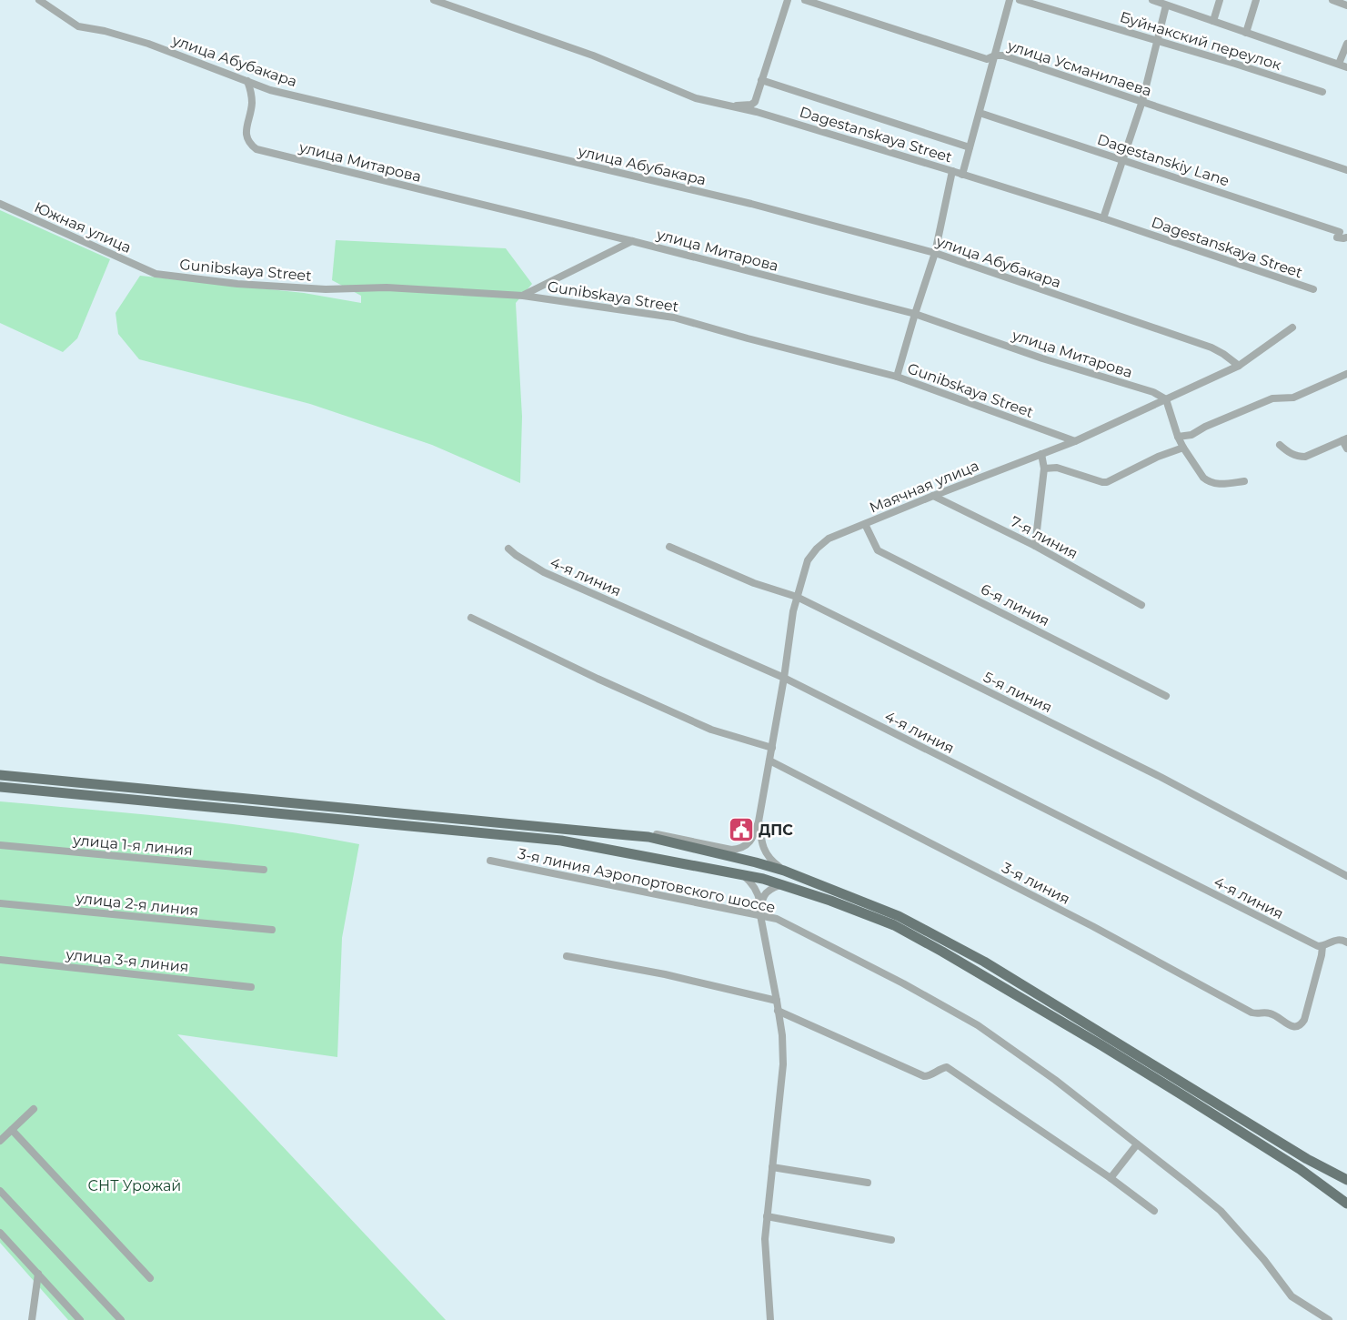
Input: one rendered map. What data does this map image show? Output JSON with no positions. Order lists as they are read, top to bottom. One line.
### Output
{"streets":{"street":["Буйнакский переулок","улица Абубакара","улица Усманилаева","Dagestanskaya Street","Dagestanskiy Lane","улица Митарова","Южная улица","Gunibskaya Street","Маячная улица","7-я линия","4-я линия","6-я линия","5-я линия","улица 1-я линия","3-я линия Аэропортовского шоссе","3-я линия","улица 2-я линия","улица 3-я линия"]},"crossings":[["улица Абубакара","улица Митарова"],["улица Абубакара","Маячная улица"],["улица Митарова","Маячная улица"],["Южная улица","Gunibskaya Street"],["Gunibskaya Street","Маячная улица"],["Маячная улица","7-я линия"],["Маячная улица","4-я линия"],["Маячная улица","6-я линия"],["Маячная улица","5-я линия"],["Маячная улица","3-я линия"],["4-я линия","3-я линия"]],"parks":["СНТ Урожай"],"places":{"public building":["ДПС"]}}
